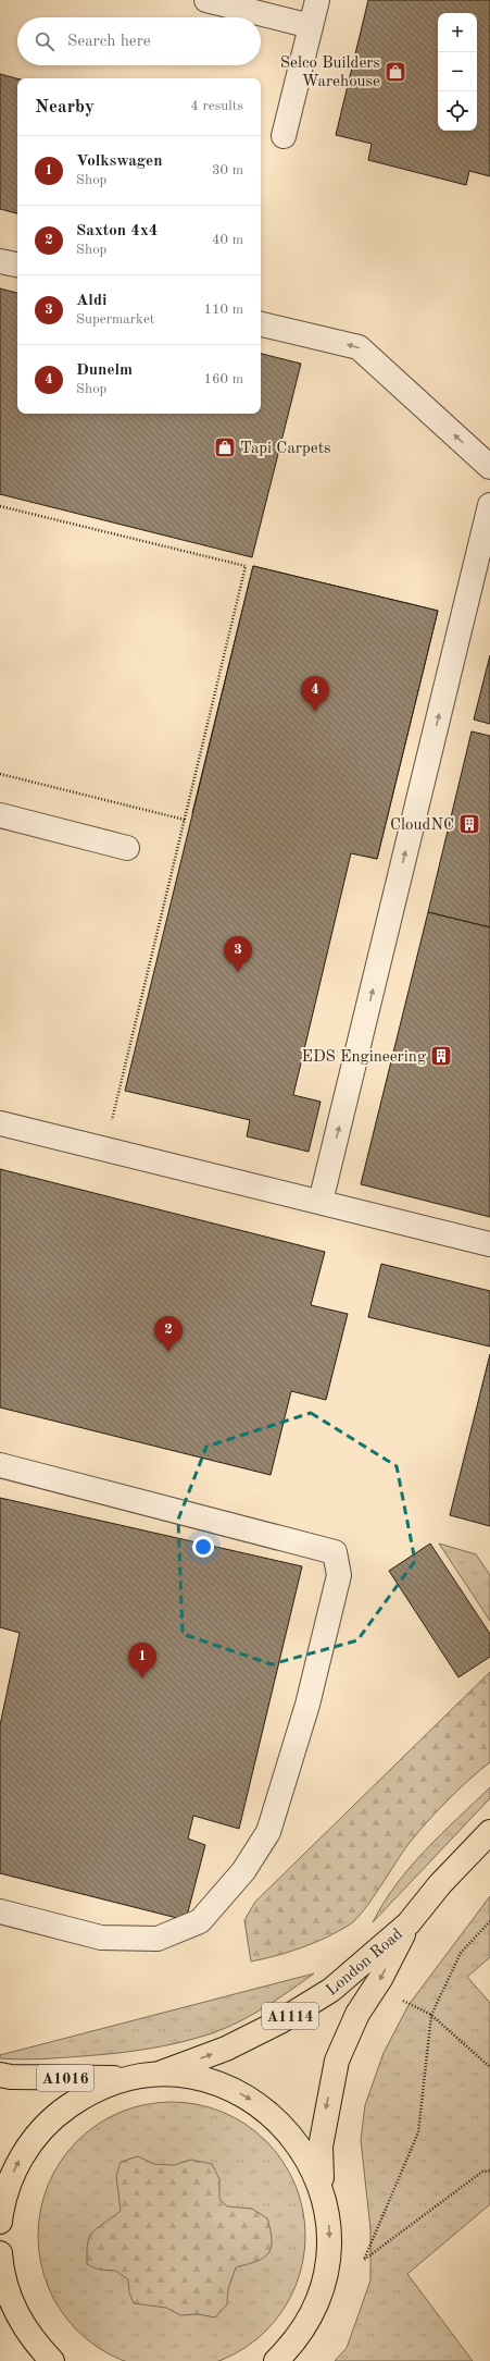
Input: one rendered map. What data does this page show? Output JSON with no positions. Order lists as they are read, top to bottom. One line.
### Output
{"streets":{"main road":["London Road","A1114","A1016"]},"crossings":[["London Road","A1114"],["London Road","A1016"],["A1114","A1016"]],"places":{"shop":["Selco Builders Warehouse","Tapi Carpets"],"building":["CloudNC","EDS Engineering"]},"page":{"map_buttons":["+","−"],"search":"Search here","heading":["Nearby","4 results"],"list":[{"mark":"1","name":"Volkswagen","note":"Shop","value":"30 m"},{"mark":"2","name":"Saxton 4x4","note":"Shop","value":"40 m"},{"mark":"3","name":"Aldi","note":"Supermarket","value":"110 m"},{"mark":"4","name":"Dunelm","note":"Shop","value":"160 m"}],"pins":["4","3","2","1"]}}
